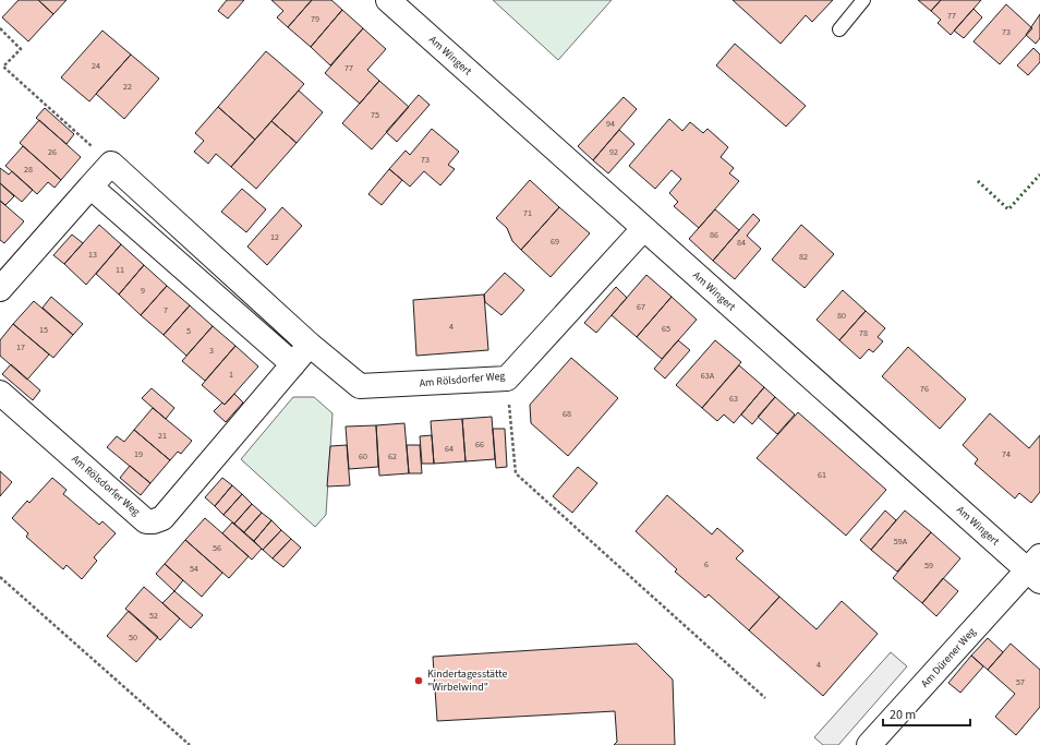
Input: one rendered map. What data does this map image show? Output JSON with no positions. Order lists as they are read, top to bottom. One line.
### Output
{"streets":{"street":["Am Wingert","Am Rölsdorfer Weg","Am Dürener Weg"]},"crossings":[["Am Wingert","Am Rölsdorfer Weg"],["Am Wingert","Am Dürener Weg"]],"places":["Kindertagesstätte \"Wirbelwind\""],"house_numbers":["77","79","73","24","77","22","75","94","26","92","73","28","71","86","12","69","84","13","82","11","9","67","7","80","4","65","15","5","78","17","3","1","63A","76","63","68","21","66","64","19","74","60","62","61","59A","56","6","59","54","52","50","4","57"],"scale_bar":"20 m"}
